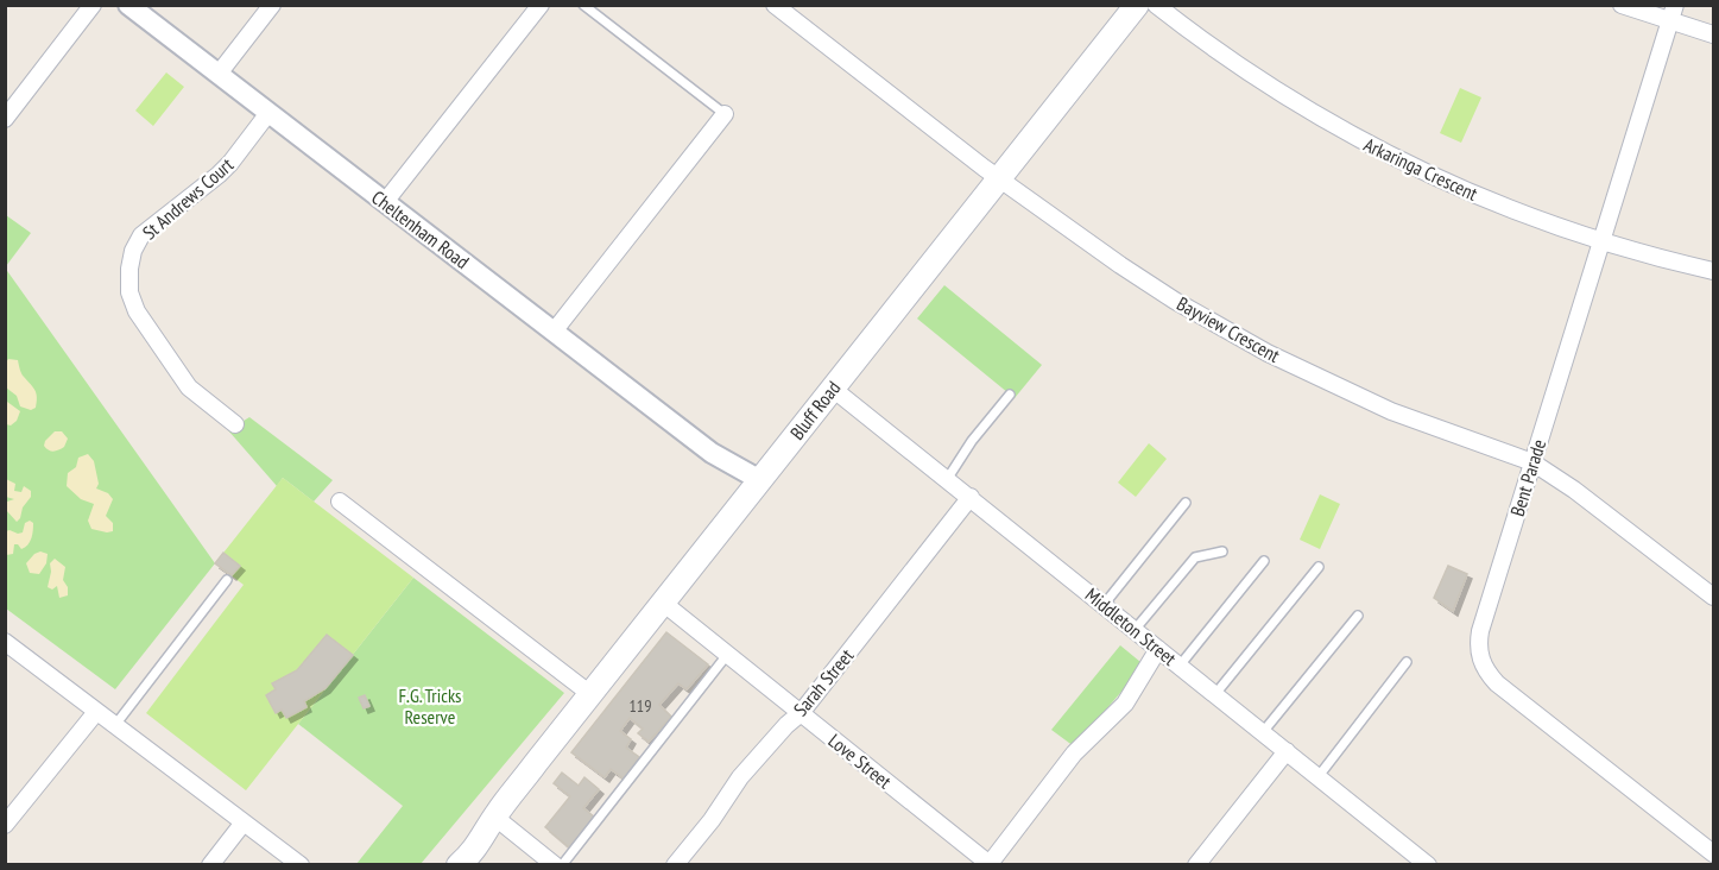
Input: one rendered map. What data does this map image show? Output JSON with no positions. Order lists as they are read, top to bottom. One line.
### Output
{"streets":{"main road":["Bluff Road"],"street":["Arkaringa Crescent","St Andrews Court","Cheltenham Road","Bayview Crescent","Bent Parade","Middleton Street","Sarah Street","Love Street"]},"crossings":[["Arkaringa Crescent","Bent Parade"],["St Andrews Court","Cheltenham Road"],["Cheltenham Road","Bluff Road"],["Bayview Crescent","Bluff Road"],["Bayview Crescent","Bent Parade"],["Bluff Road","Middleton Street"],["Bluff Road","Love Street"],["Middleton Street","Sarah Street"],["Sarah Street","Love Street"]],"parks":["F.G. Tricks Reserve"],"house_numbers":["119"]}
